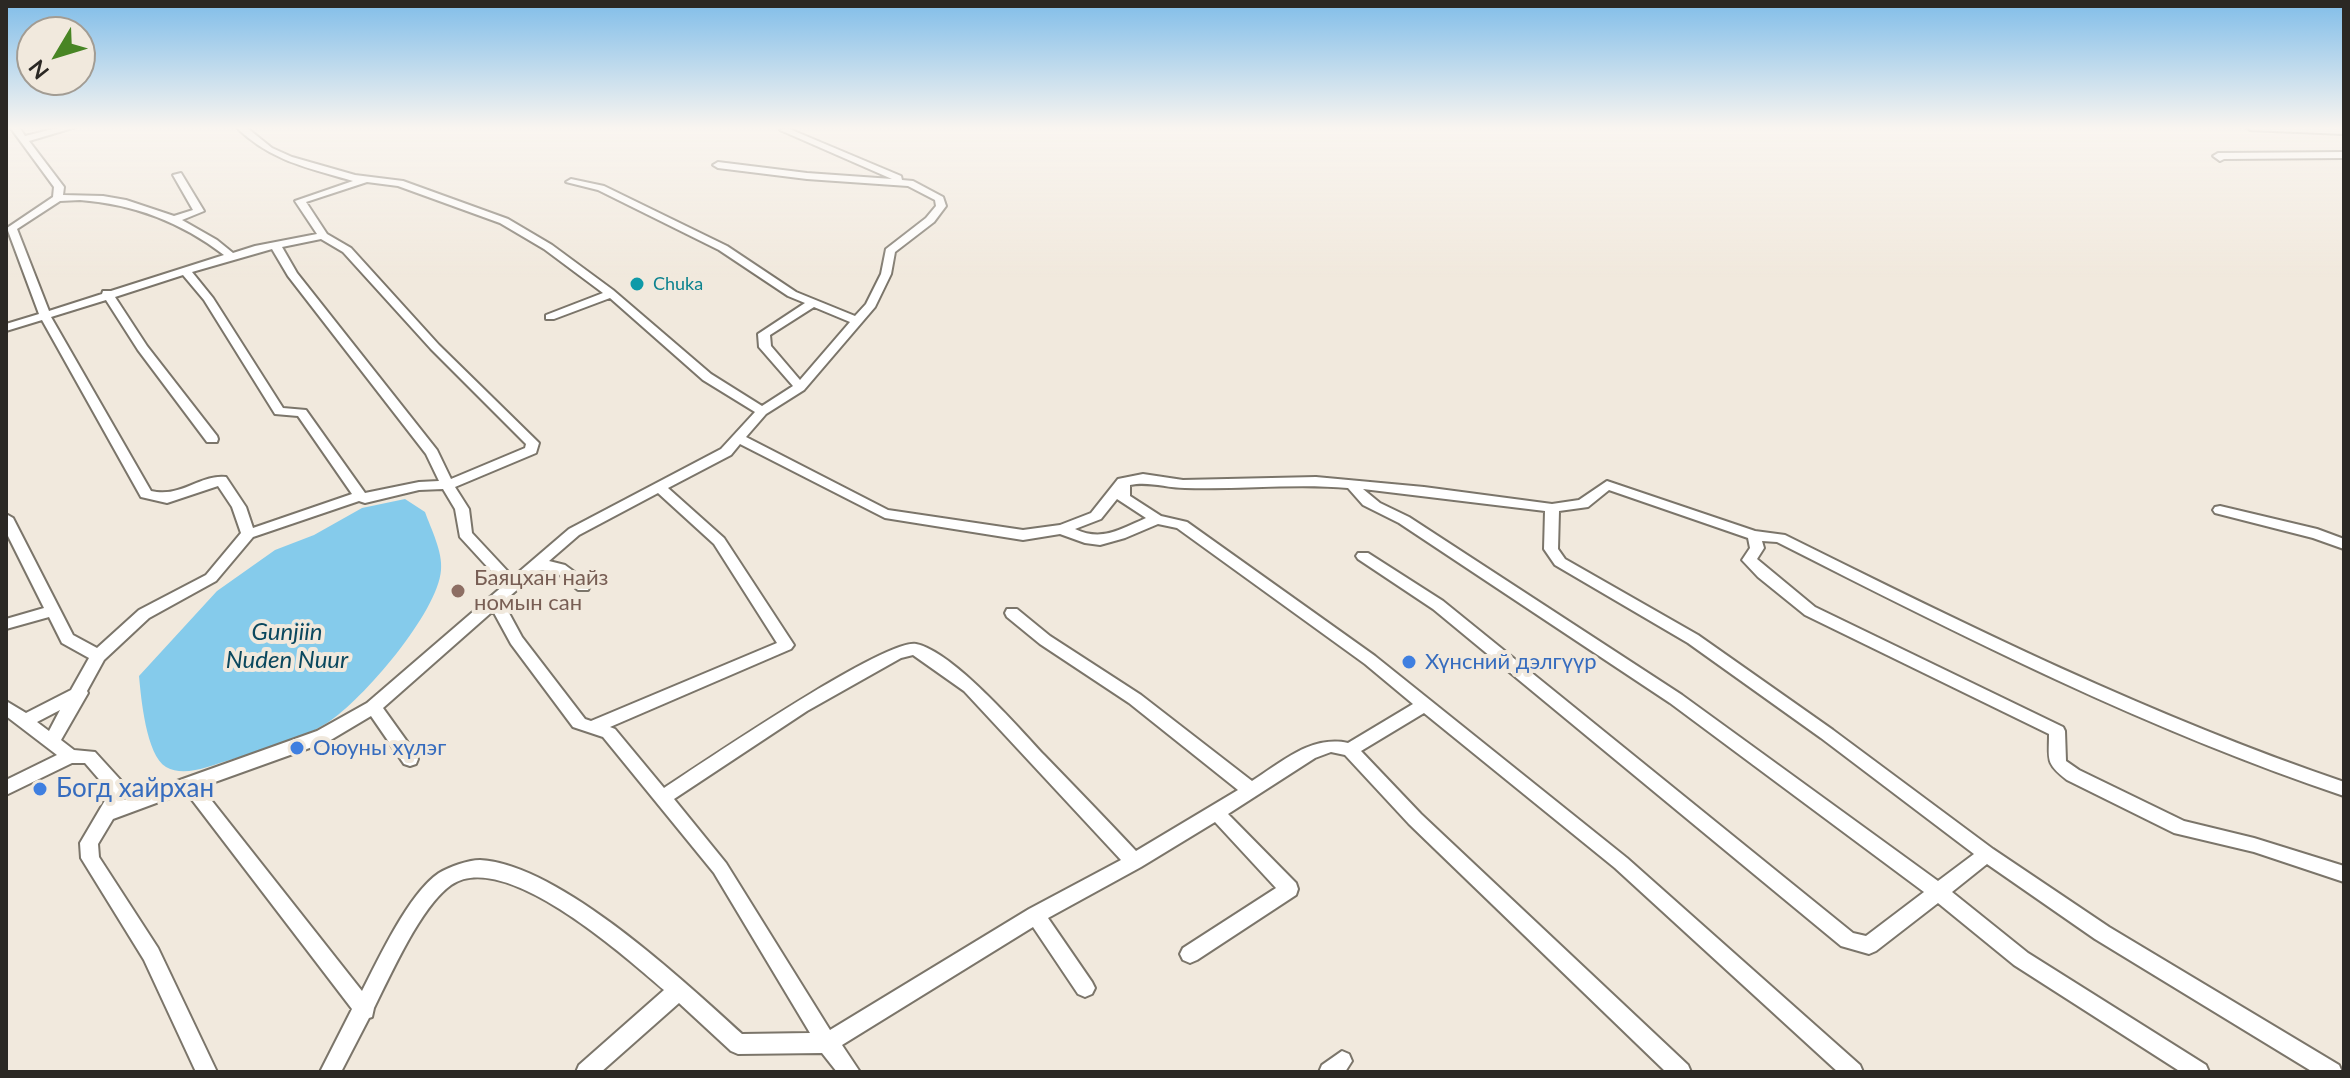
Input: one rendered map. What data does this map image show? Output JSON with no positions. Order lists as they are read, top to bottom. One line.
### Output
{"water":["Gunjiin Nuden Nuur"],"places":["Chuka","Баяцхан найз номын сан","Хүнсний дэлгүүр","Оюуны хүлэг","Богд хайрхан"],"north":"bottom left"}
